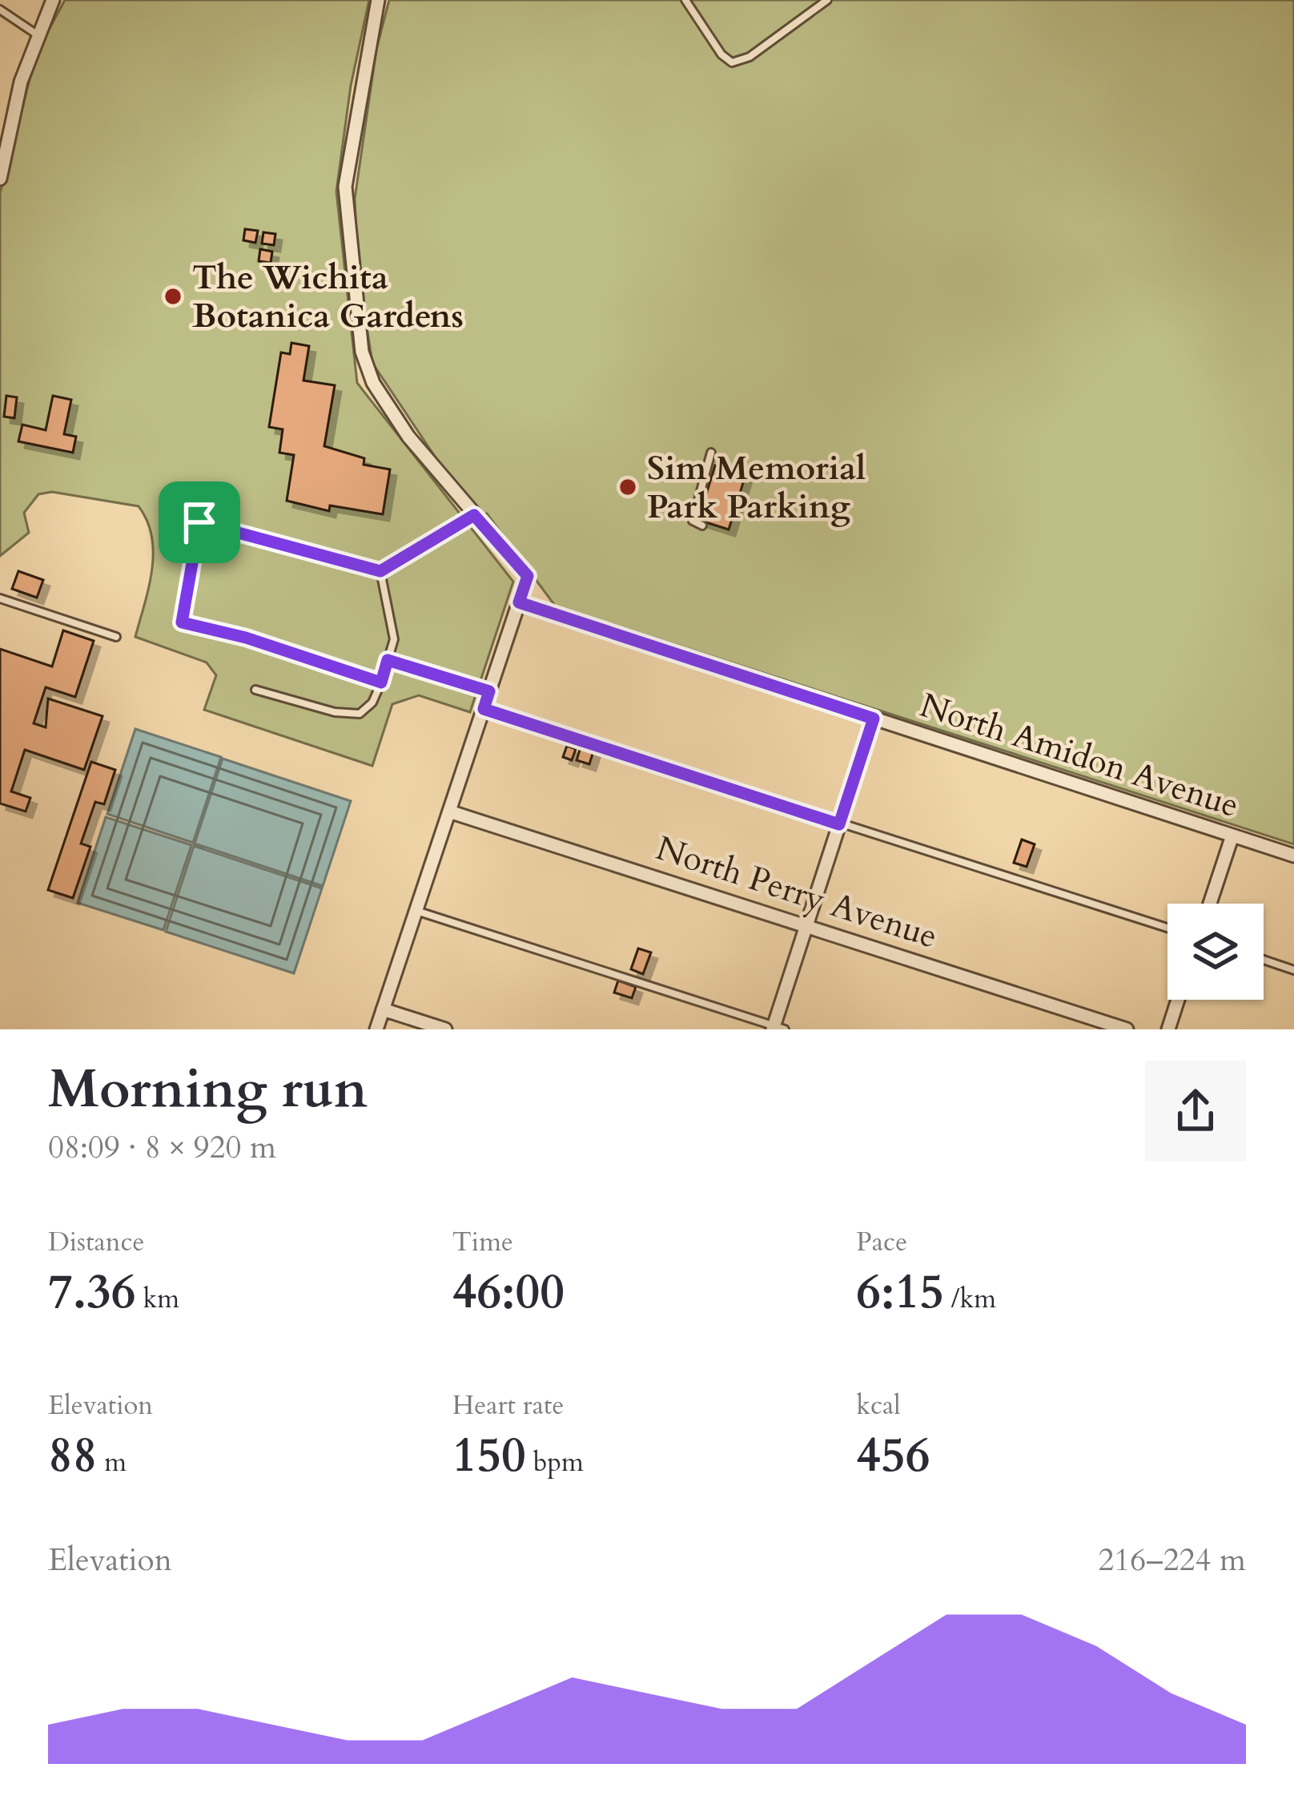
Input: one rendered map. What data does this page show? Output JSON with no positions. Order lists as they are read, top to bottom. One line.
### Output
{"streets":{"street":["North Amidon Avenue","North Perry Avenue"]},"places":["The Wichita Botanica Gardens","Sim Memorial Park Parking"],"page":{"heading":["Morning run","08:09 · 8 × 920 m"],"stats":[["Distance","7.36 km"],["Time","46:00"],["Pace","6:15 /km"],["Elevation","88 m"],["Heart rate","150 bpm"],["kcal","456"]],"chart":["Elevation","216–224 m"]}}
